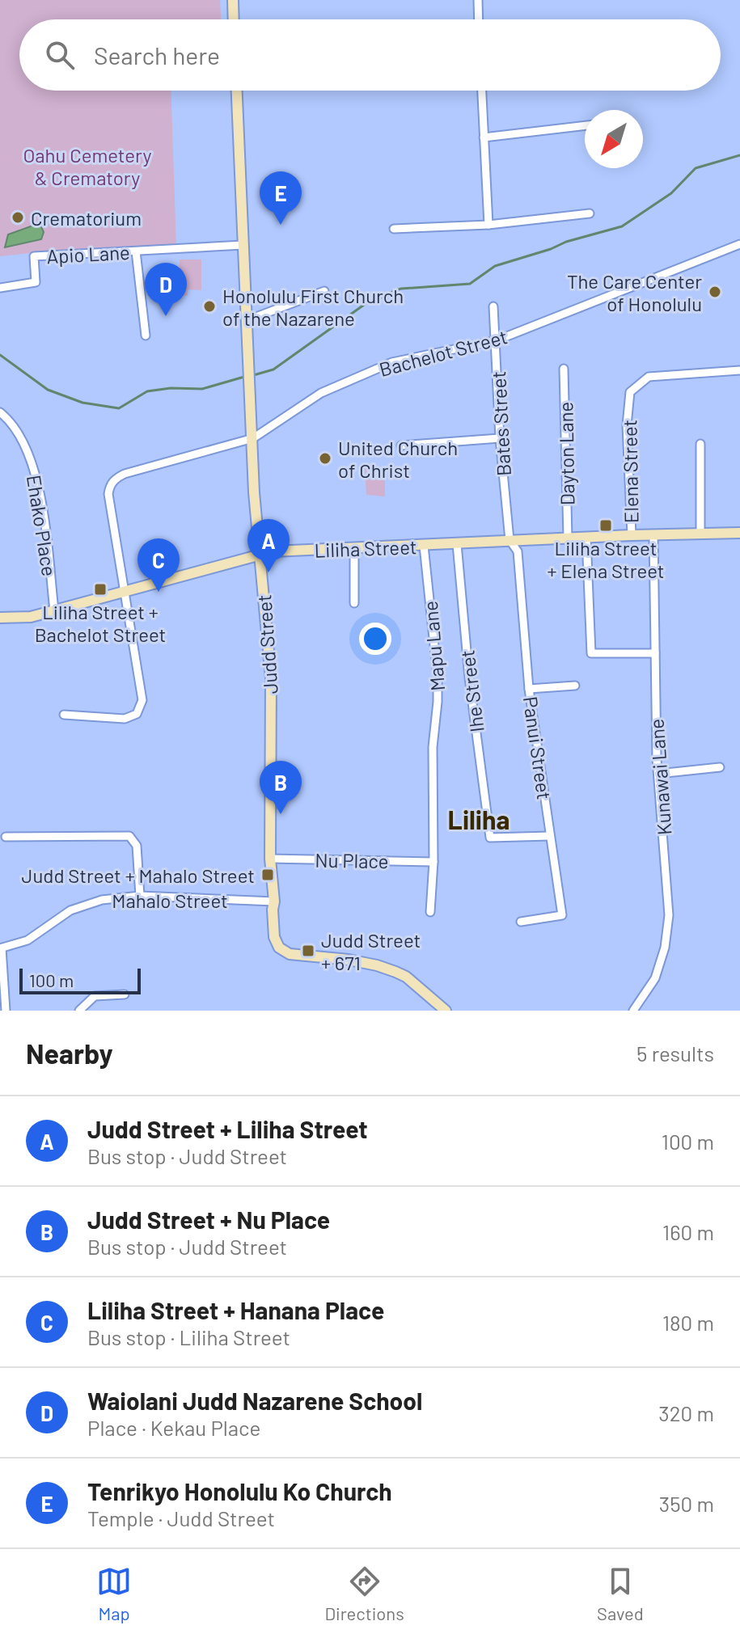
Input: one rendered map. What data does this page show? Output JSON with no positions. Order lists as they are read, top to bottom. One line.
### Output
{"streets":{"street":["Apio Lane","Bachelot Street","Bates Street","Dayton Lane","Elena Street","Ehako Place","Liliha Street","Judd Street","Mapu Lane","Ihe Street","Panui Street","Kunawai Lane","Nu Place","Mahalo Street"]},"crossings":[["Apio Lane","Judd Street"],["Bachelot Street","Bates Street"],["Bachelot Street","Liliha Street"],["Bachelot Street","Judd Street"],["Bates Street","Liliha Street"],["Bates Street","Panui Street"],["Dayton Lane","Liliha Street"],["Elena Street","Liliha Street"],["Ehako Place","Liliha Street"],["Liliha Street","Judd Street"],["Liliha Street","Mapu Lane"],["Liliha Street","Ihe Street"],["Liliha Street","Panui Street"],["Liliha Street","Kunawai Lane"],["Judd Street","Nu Place"],["Judd Street","Mahalo Street"],["Mapu Lane","Nu Place"],["Ihe Street","Panui Street"]],"districts":["Liliha"],"parks":["Oahu Cemetery & Crematory"],"places":{"other":["Crematorium","The Care Center of Honolulu","Honolulu First Church of the Nazarene","United Church of Christ"],"transit":["Liliha Street + Elena Street","Liliha Street + Bachelot Street","Judd Street + Mahalo Street","Judd Street + 671"]},"scale_bar":"100 m","north":"bottom left","page":{"search":"Search here","pins":["E","D","A","C","B"],"scale":"100 m","heading":["Nearby","5 results"],"list":[{"mark":"A","name":"Judd Street + Liliha Street","note":"Bus stop · Judd Street","value":"100 m"},{"mark":"B","name":"Judd Street + Nu Place","note":"Bus stop · Judd Street","value":"160 m"},{"mark":"C","name":"Liliha Street + Hanana Place","note":"Bus stop · Liliha Street","value":"180 m"},{"mark":"D","name":"Waiolani Judd Nazarene School","note":"Place · Kekau Place","value":"320 m"},{"mark":"E","name":"Tenrikyo Honolulu Ko Church","note":"Temple · Judd Street","value":"350 m"}],"nav":["Map","Directions","Saved"]}}
